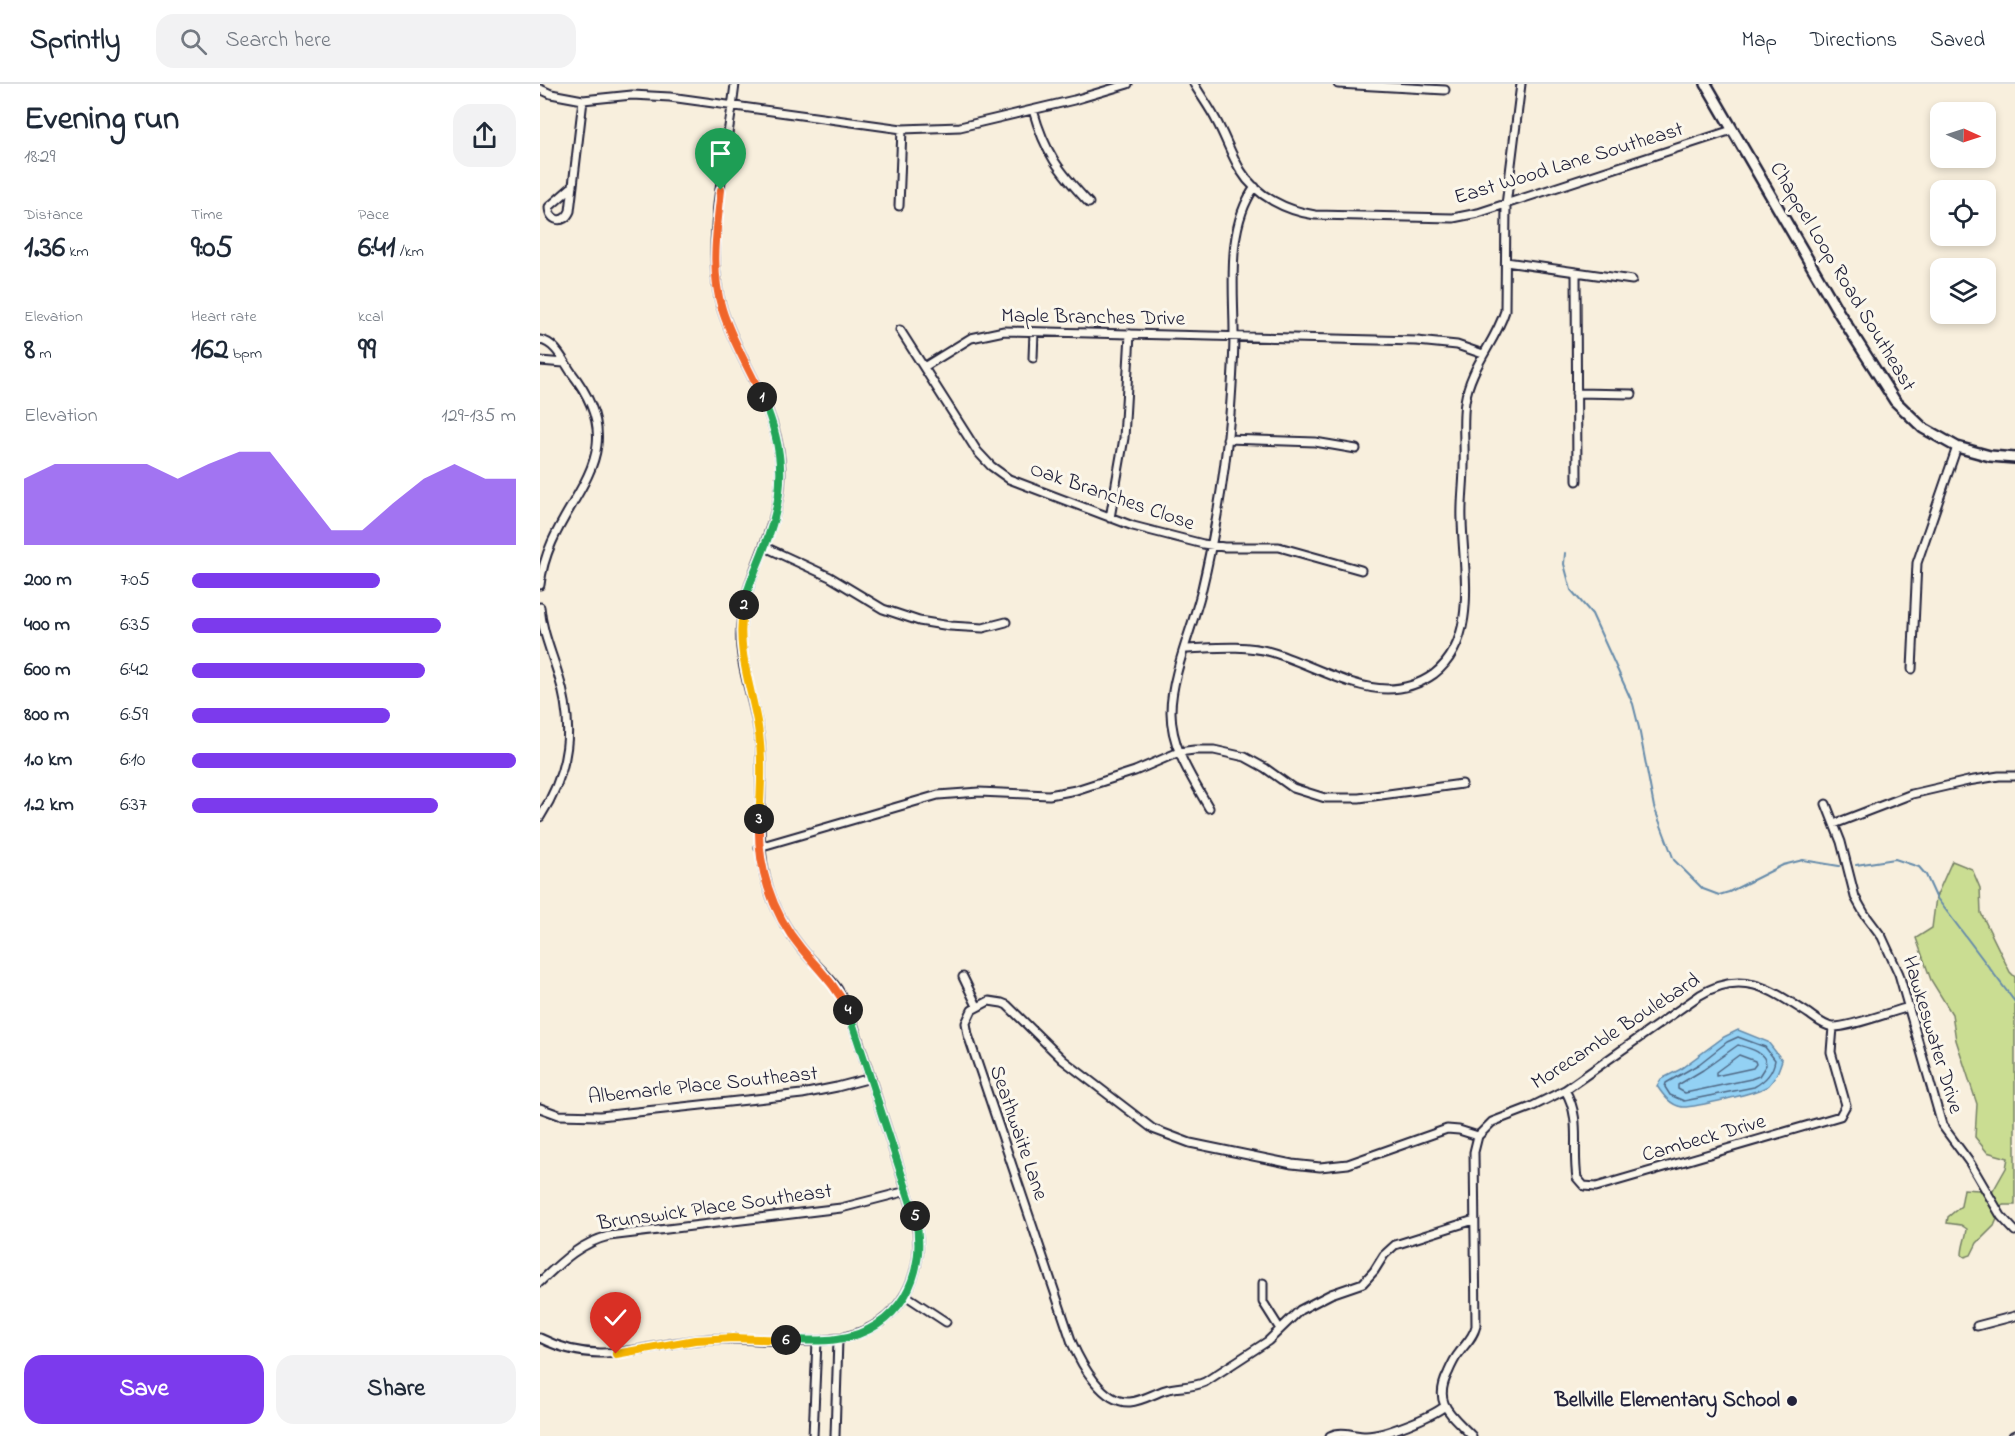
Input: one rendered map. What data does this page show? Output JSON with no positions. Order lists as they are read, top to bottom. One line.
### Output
{"streets":{"street":["East Wood Lane Southeast","Chappel Loop Road Southeast","Maple Branches Drive","Oak Branches Close","Morecamble Boulebard","Hawkeswater Drive","Albemarle Place Southeast","Seathwaite Lane","Cambeck Drive","Brunswick Place Southeast"]},"crossings":[["East Wood Lane Southeast","Chappel Loop Road Southeast"],["Maple Branches Drive","Oak Branches Close"],["Morecamble Boulebard","Cambeck Drive"]],"places":["Bellville Elementary School"],"north":"right","page":{"header":"Sprintly","search":"Search here","nav":["Map","Directions","Saved"],"heading":["Evening run","18:29"],"stats":[["Distance","1.36 km"],["Time","9:05"],["Pace","6:41 /km"],["Elevation","8 m"],["Heart rate","162 bpm"],["kcal","99"]],"pins":["1","2","3","4","5","6"],"chart":["Elevation","129–135 m"],"list":[{"name":"200 m","note":"7:05"},{"name":"400 m","note":"6:35"},{"name":"600 m","note":"6:42"},{"name":"800 m","note":"6:59"},{"name":"1.0 km","note":"6:10"},{"name":"1.2 km","note":"6:37"}],"buttons":["Save","Share"]}}
